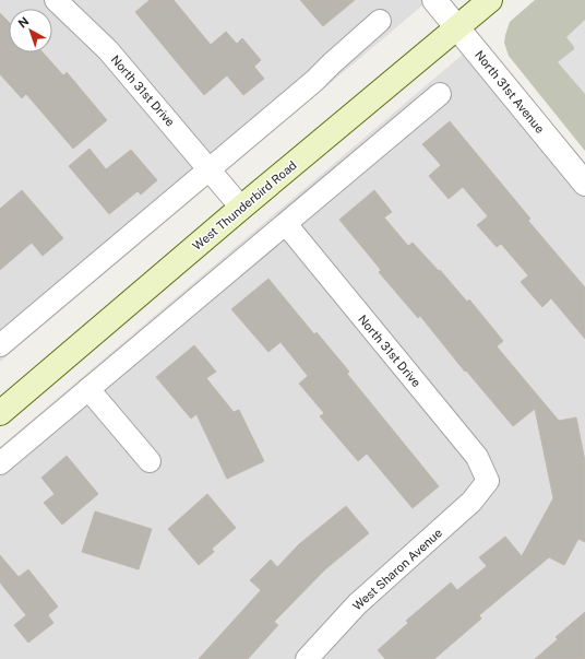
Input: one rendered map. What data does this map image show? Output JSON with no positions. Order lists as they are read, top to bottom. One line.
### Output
{"streets":{"main road":["West Thunderbird Road"],"street":["North 31st Drive","North 31st Avenue","West Sharon Avenue"]},"crossings":[["North 31st Drive","West Thunderbird Road"],["North 31st Drive","West Sharon Avenue"],["North 31st Avenue","West Thunderbird Road"]],"north":"top left"}
